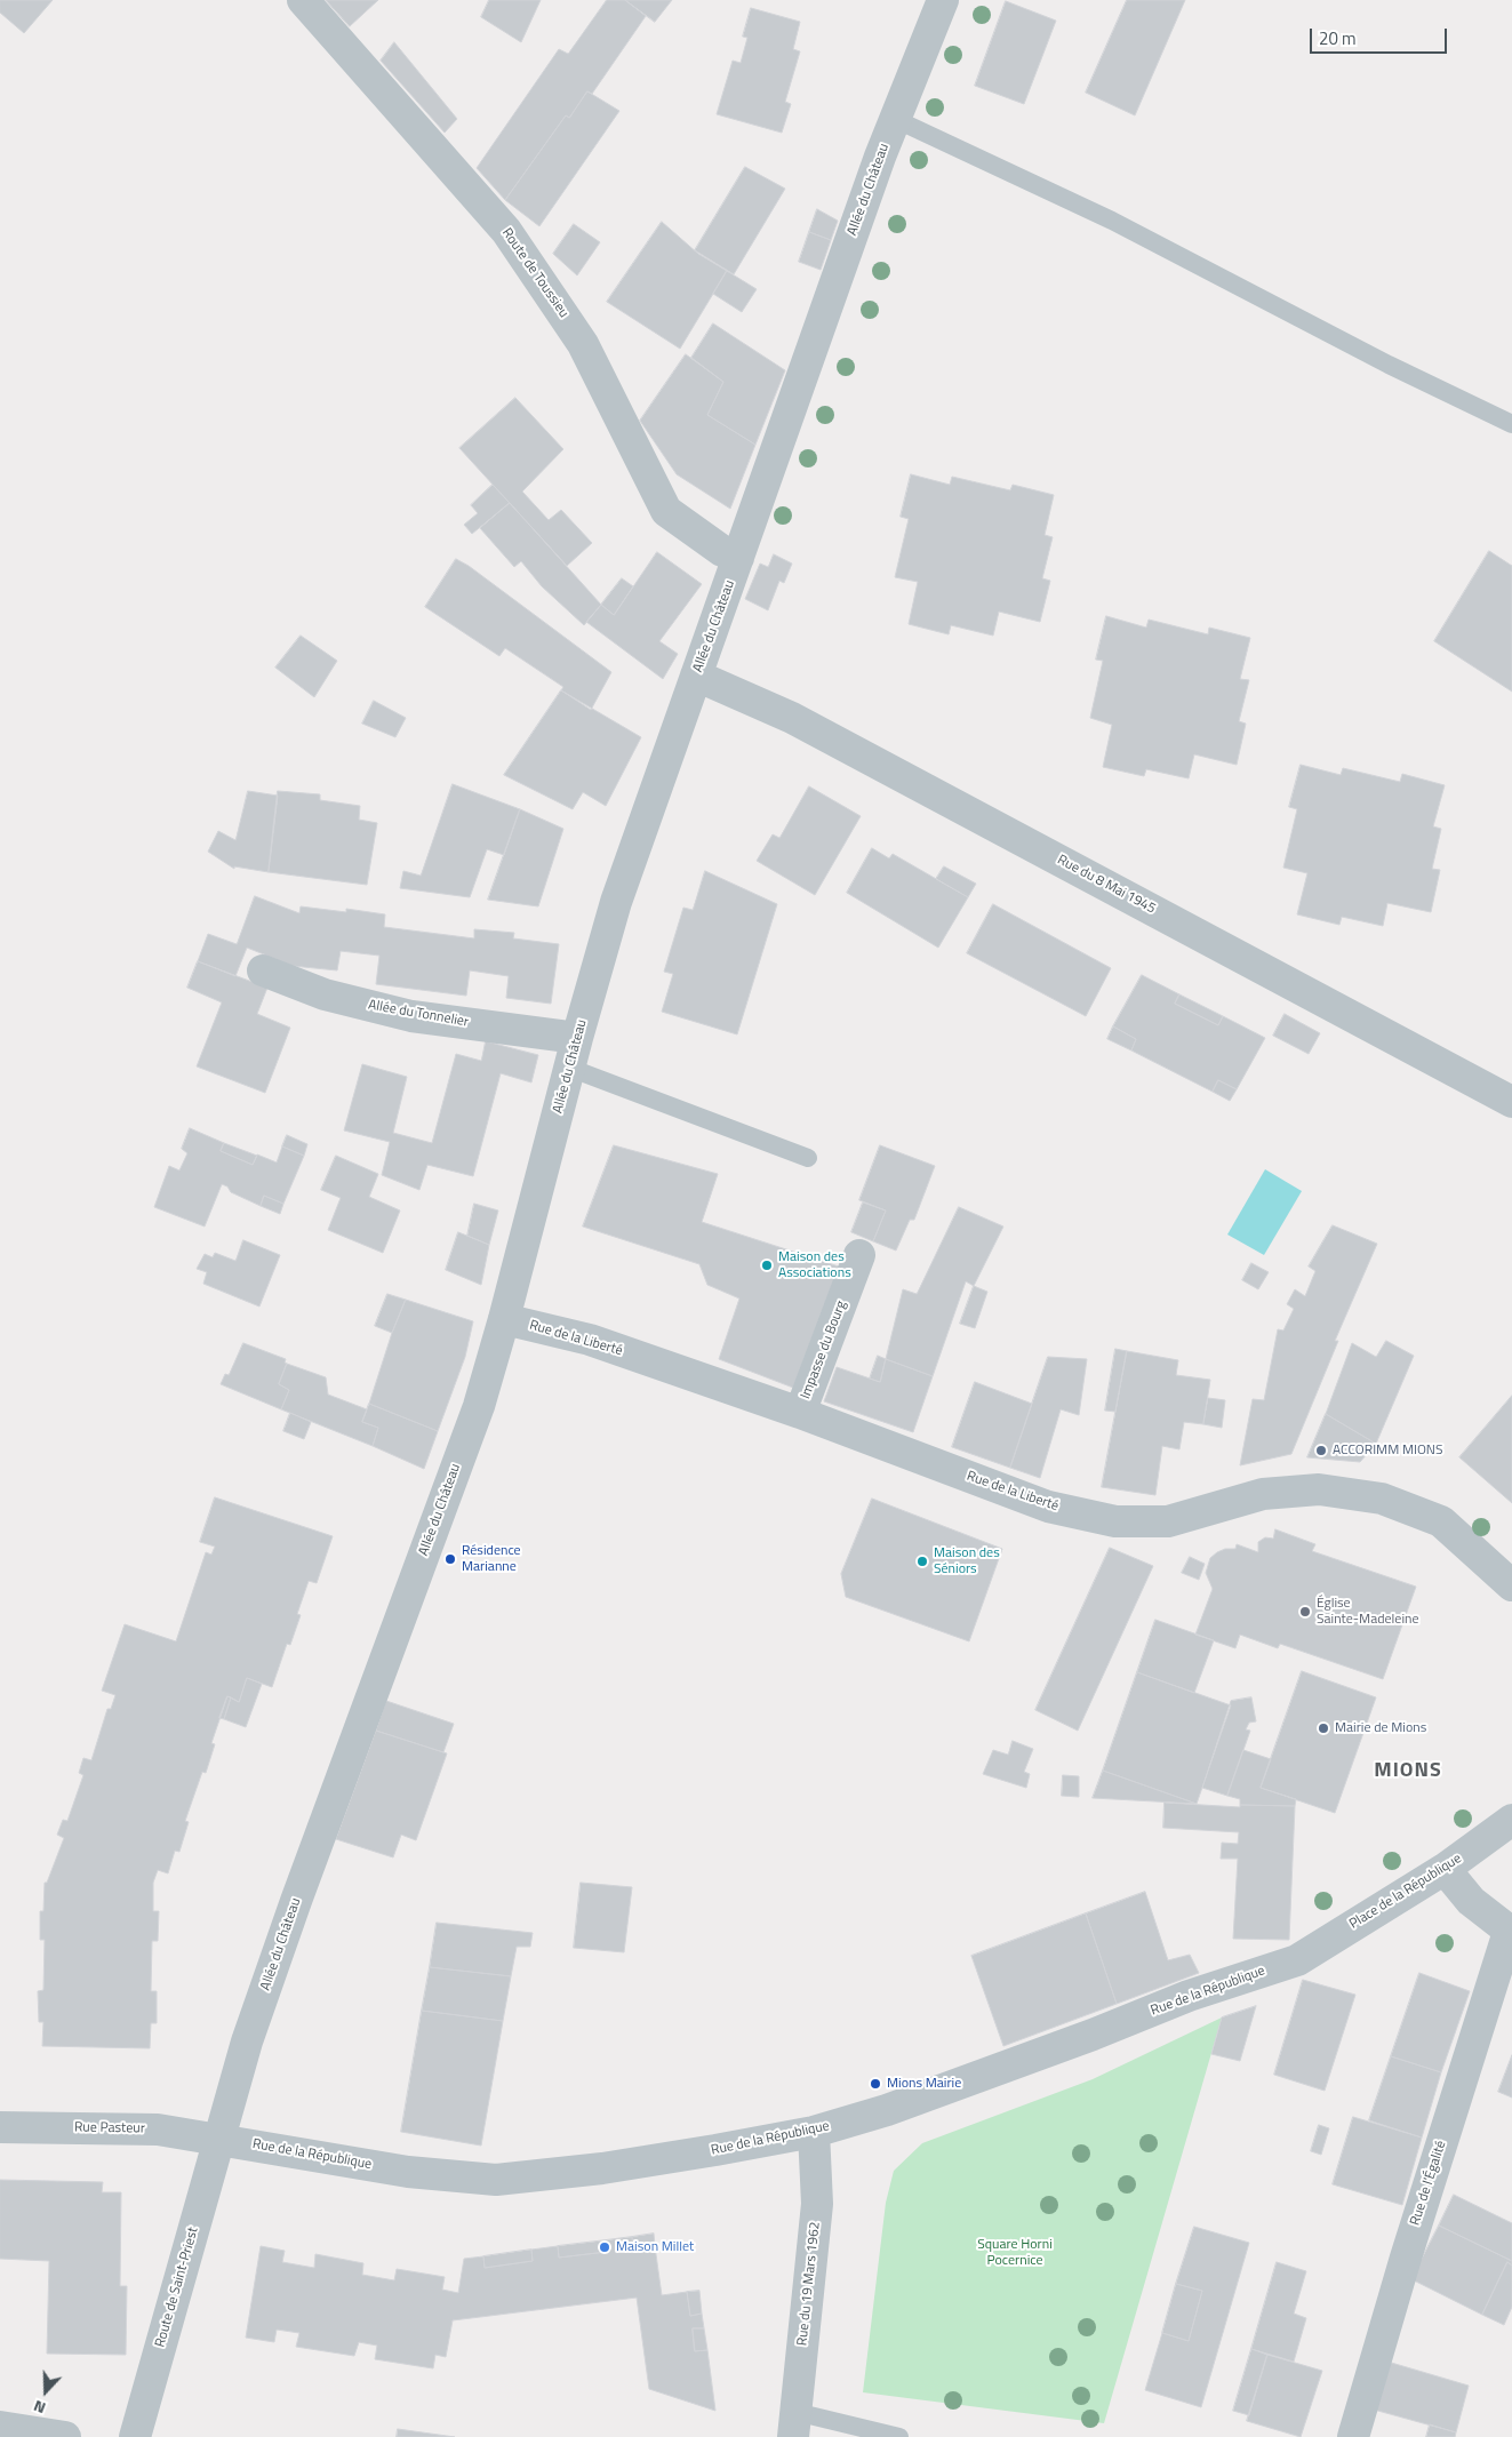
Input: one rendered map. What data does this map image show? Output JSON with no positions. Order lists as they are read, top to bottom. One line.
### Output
{"streets":{"street":["Allée du Château","Route de Toussieu","Rue du 8 Mai 1945","Allée du Tonnelier","Rue de la Liberté","Impasse du Bourg","Place de la République","Rue de la République","Rue Pasteur","Rue de l'Égalité","Rue du 19 Mars 1962","Route de Saint-Priest"]},"crossings":[["Allée du Château","Route de Toussieu"],["Allée du Château","Rue du 8 Mai 1945"],["Allée du Château","Allée du Tonnelier"],["Allée du Château","Rue de la Liberté"],["Allée du Château","Rue de la République"],["Allée du Château","Rue Pasteur"],["Allée du Château","Route de Saint-Priest"],["Rue de la Liberté","Impasse du Bourg"],["Place de la République","Rue de la République"],["Rue de la République","Rue Pasteur"],["Rue de la République","Rue du 19 Mars 1962"],["Rue de la République","Route de Saint-Priest"],["Rue Pasteur","Route de Saint-Priest"]],"districts":["MIONS"],"parks":["Square Horni Pocernice"],"places":["Maison des Associations","ACCORIMM MIONS","Résidence Marianne","Maison des Séniors","Église Sainte-Madeleine","Mairie de Mions","Mions Mairie","Maison Millet"],"scale_bar":"20 m","north":"bottom"}
